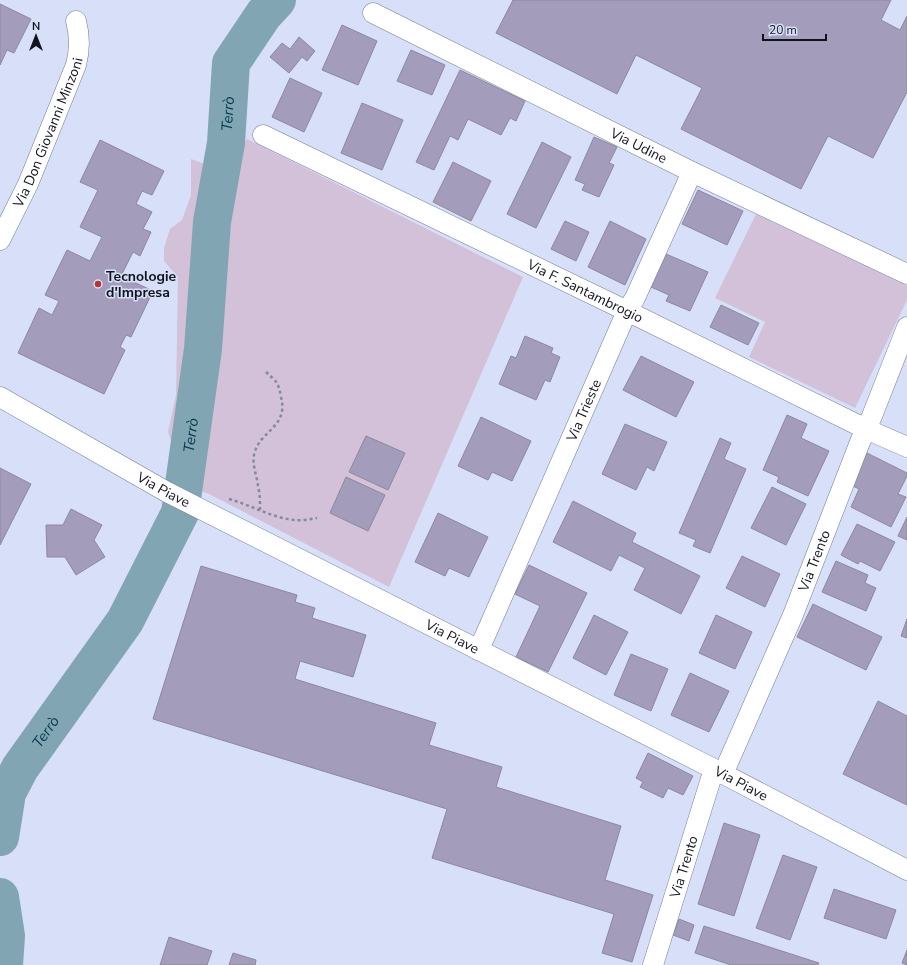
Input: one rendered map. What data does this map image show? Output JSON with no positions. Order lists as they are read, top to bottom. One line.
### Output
{"streets":{"street":["Via Don Giovanni Minzoni","Via Udine","Via F. Santambrogio","Via Trieste","Via Piave","Via Trento"]},"crossings":[["Via Udine","Via Trieste"],["Via F. Santambrogio","Via Trieste"],["Via F. Santambrogio","Via Trento"],["Via Trieste","Via Piave"],["Via Piave","Via Trento"]],"water":["Terrò"],"places":["Tecnologie d'Impresa"],"scale_bar":"20 m","north":"top"}
